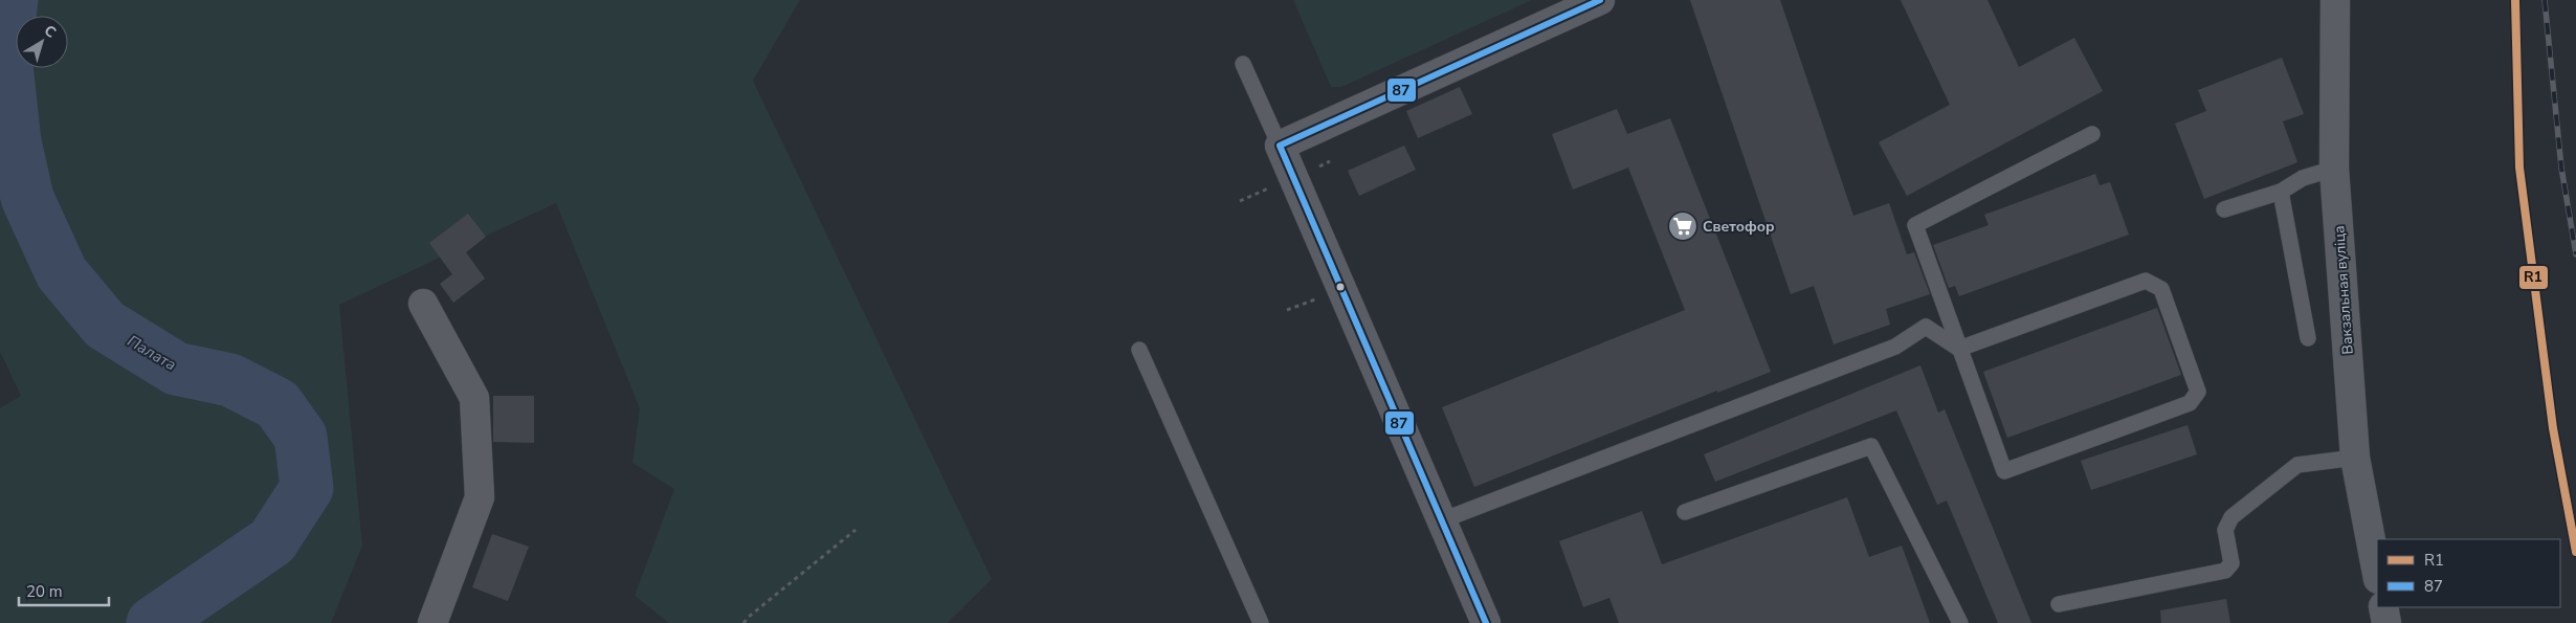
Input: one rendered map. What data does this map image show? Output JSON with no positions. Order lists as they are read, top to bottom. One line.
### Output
{"streets":{"street":["Вакзальная вуліца"]},"water":["Палата"],"places":{"supermarket":["Светофор"]},"lines":["transit line R1","transit line 87"],"legend":["R1","87"],"scale_bar":"20 m","north":"top right"}
